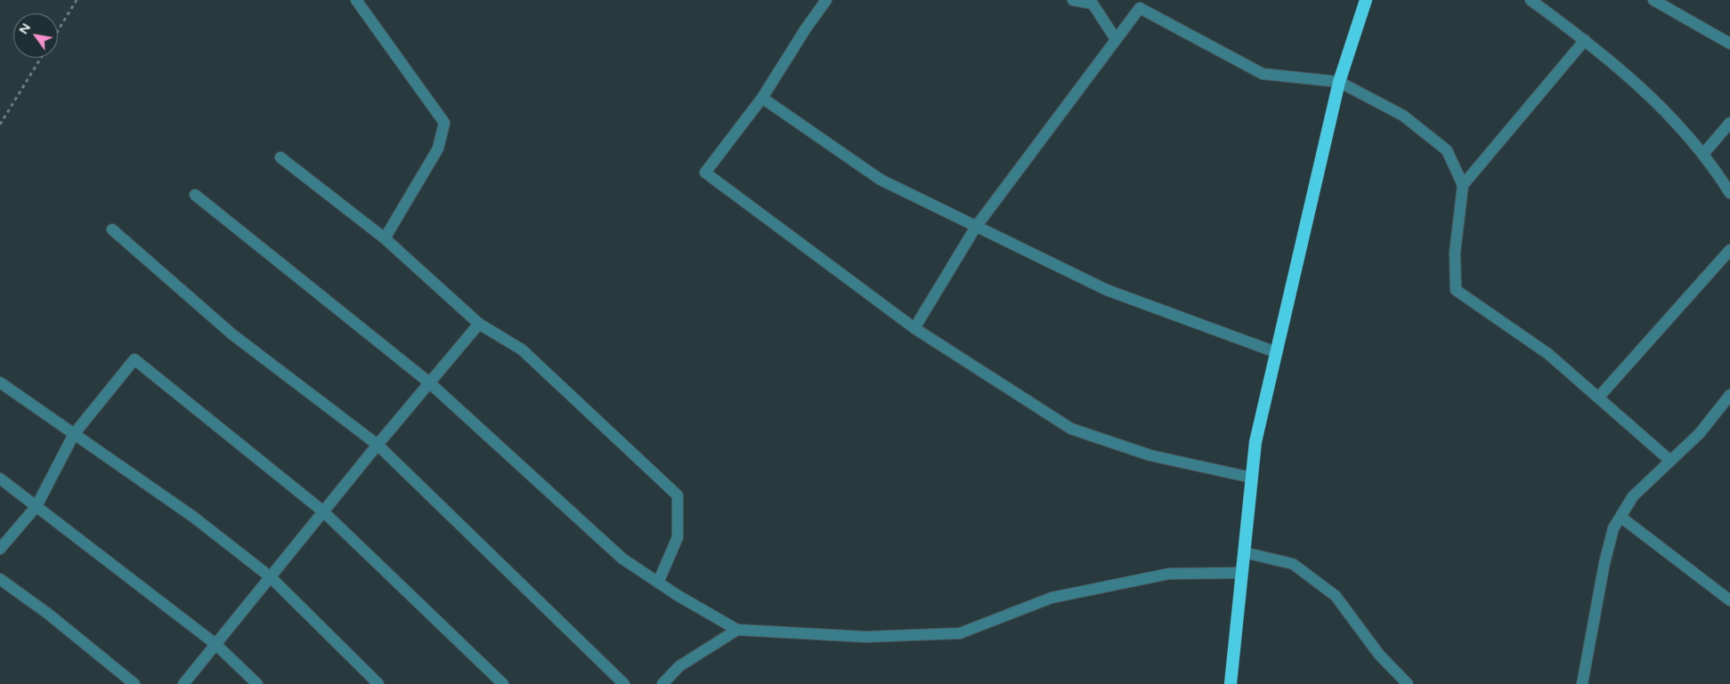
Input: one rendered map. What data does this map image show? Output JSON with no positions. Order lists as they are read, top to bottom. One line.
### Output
{"north":"top left"}
